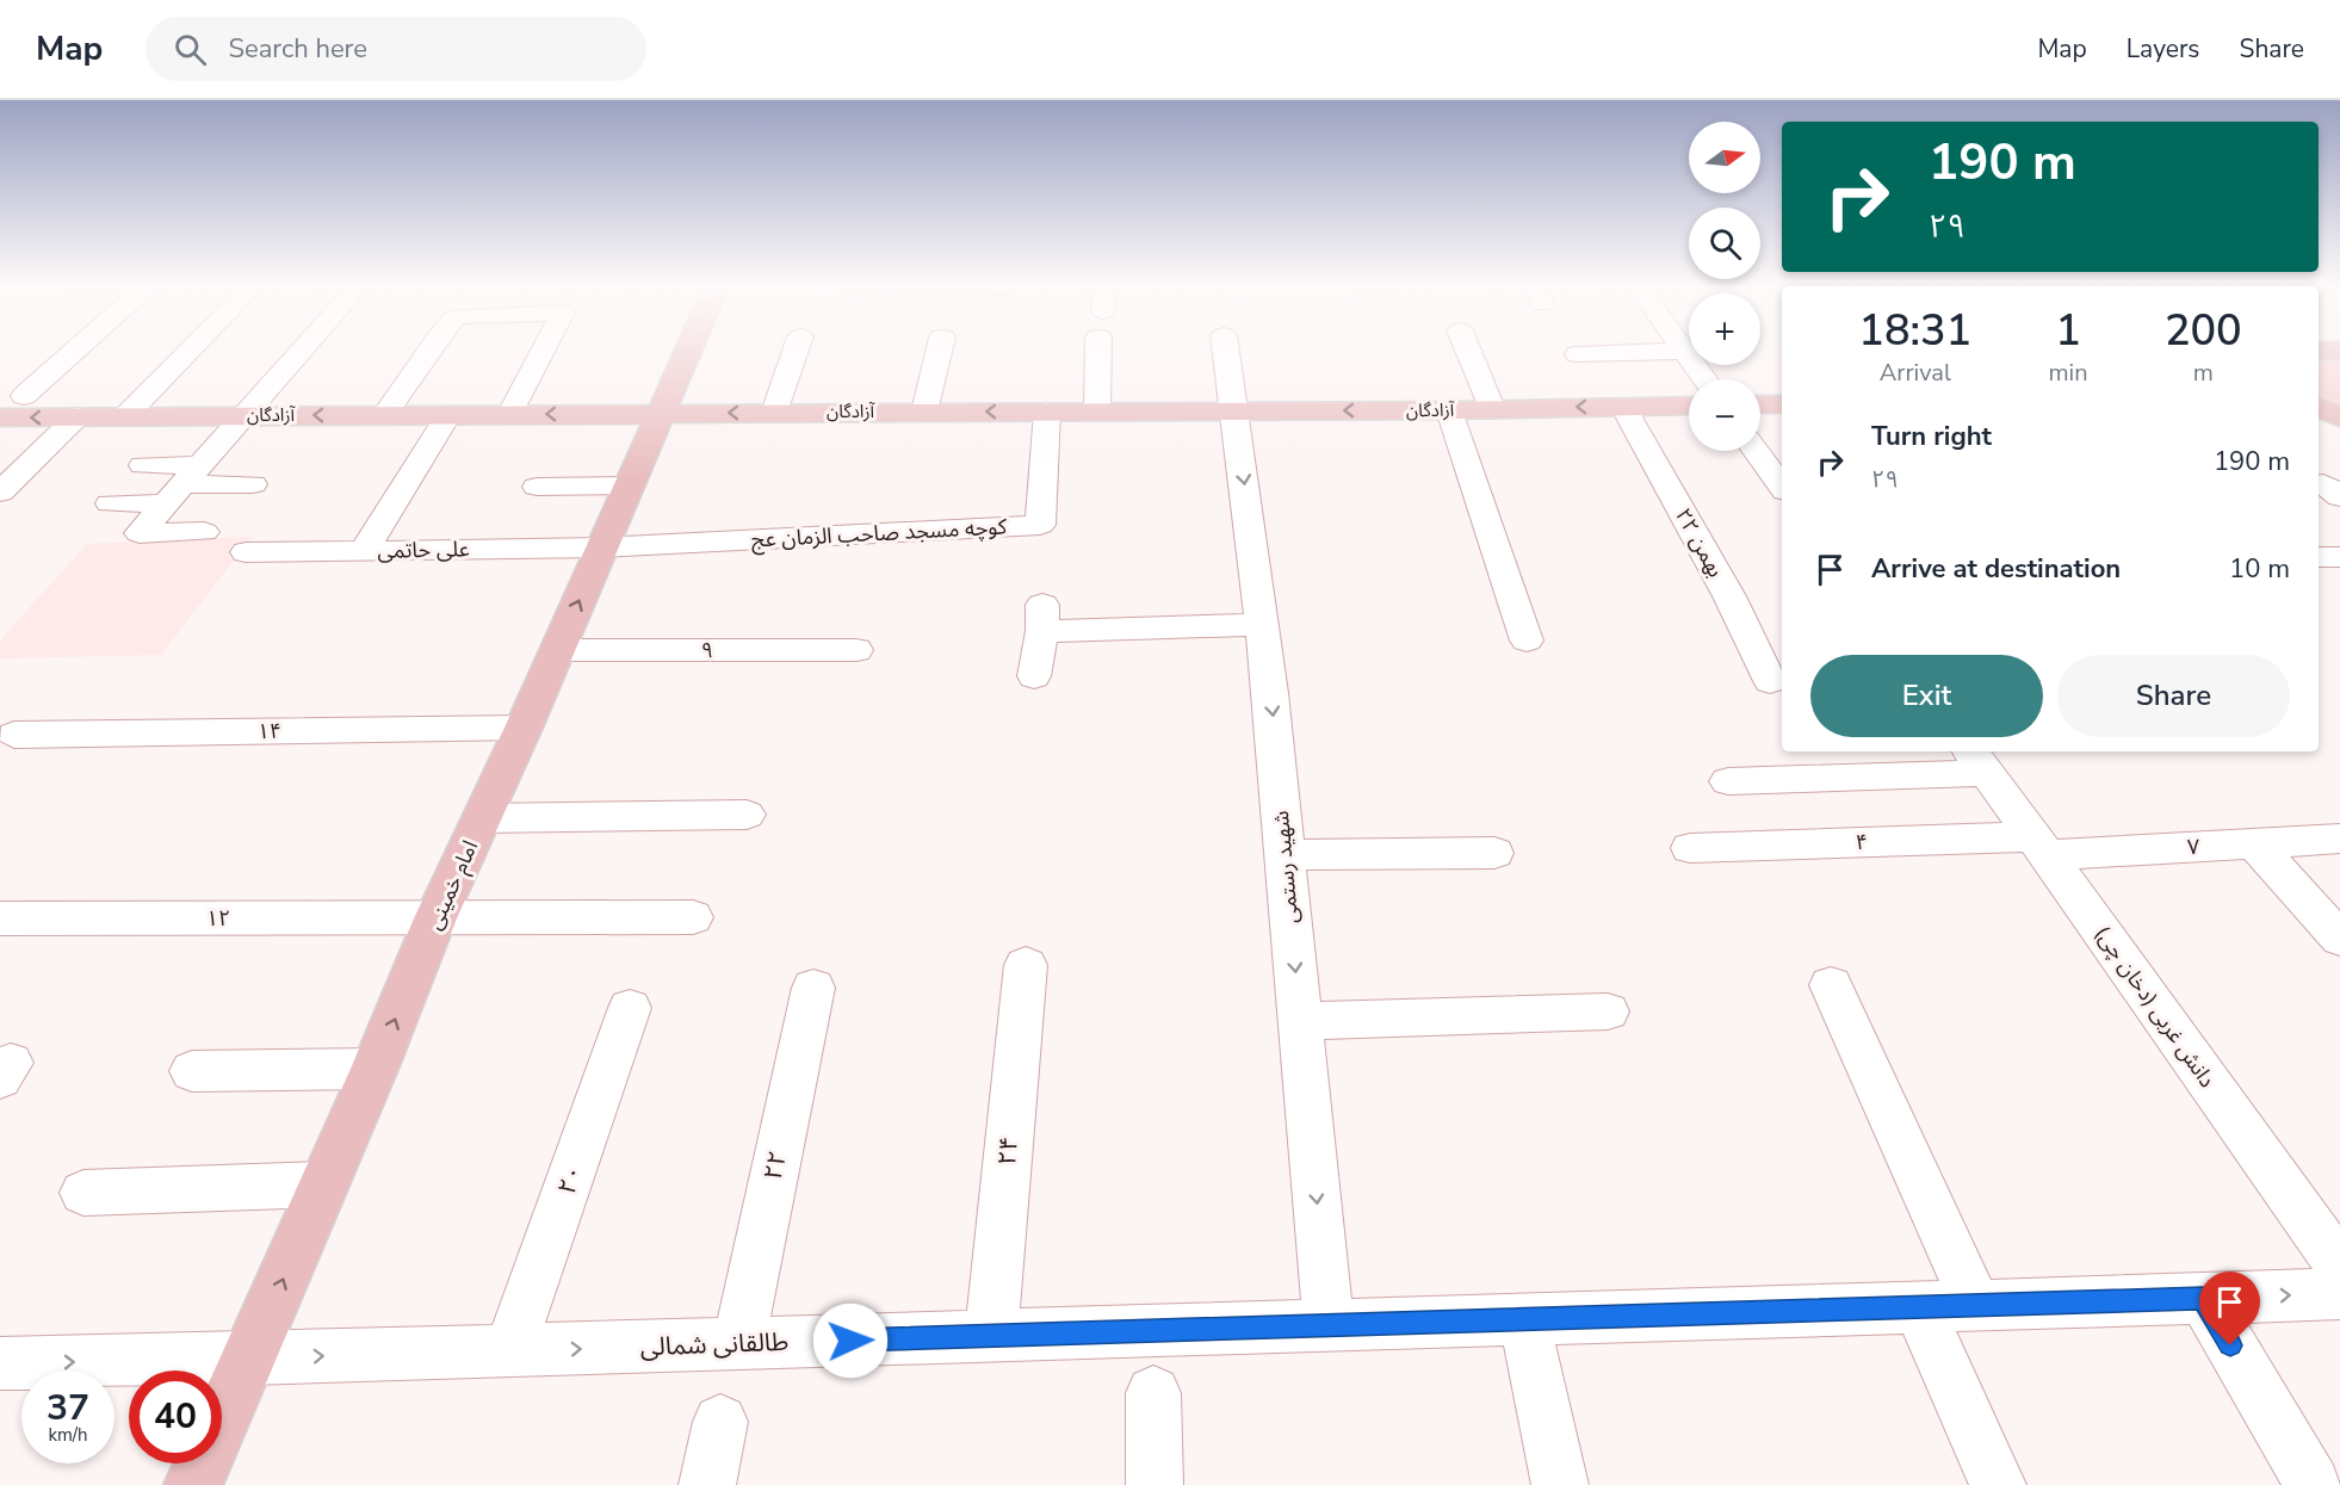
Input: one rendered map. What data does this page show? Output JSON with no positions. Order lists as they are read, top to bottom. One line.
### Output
{"streets":{"main road":["آزادگان","امام خمینی"],"street":["کوچه مسجد صاحب الزمان عج","۲۲ بهمن","علی حاتمی","۹","۱۴","۴","۷","شهید رستمی","۱۲","دانش غربی (دخان چی)","۲۴","۲۲","۲۰","طالقانی شمالی"]},"crossings":[["آزادگان","کوچه مسجد صاحب الزمان عج"],["آزادگان","۲۲ بهمن"],["آزادگان","شهید رستمی"],["آزادگان","امام خمینی"],["کوچه مسجد صاحب الزمان عج","علی حاتمی"],["کوچه مسجد صاحب الزمان عج","امام خمینی"],["علی حاتمی","امام خمینی"],["۹","امام خمینی"],["۱۴","امام خمینی"],["۴","۷"],["۴","دانش غربی (دخان چی)"],["۷","دانش غربی (دخان چی)"],["شهید رستمی","طالقانی شمالی"],["امام خمینی","۱۲"],["امام خمینی","طالقانی شمالی"],["۲۴","طالقانی شمالی"],["۲۲","طالقانی شمالی"],["۲۰","طالقانی شمالی"]],"one_way":["آزادگان","شهید رستمی","امام خمینی"],"north":"right","page":{"header":"Map","search":"Search here","nav":["Map","Layers","Share"],"map_buttons":["+","−"],"turn":["190 m","۲۹"],"eta":["18:31","Arrival","1","min","200","m"],"list":[{"name":"Turn right","note":"۲۹","value":"190 m"},{"name":"Arrive at destination","value":"10 m"}],"buttons":["Exit","Share"],"speed":"37 km/h","limit":"40"}}
